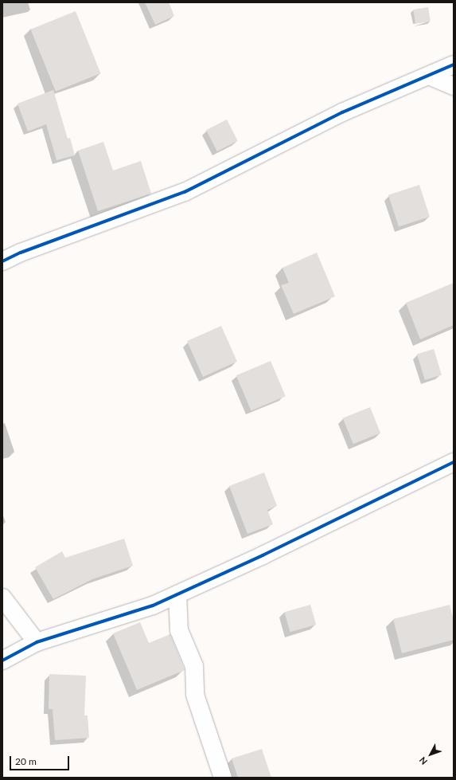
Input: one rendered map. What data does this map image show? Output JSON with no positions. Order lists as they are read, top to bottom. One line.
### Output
{"scale_bar":"20 m","north":"bottom left"}
